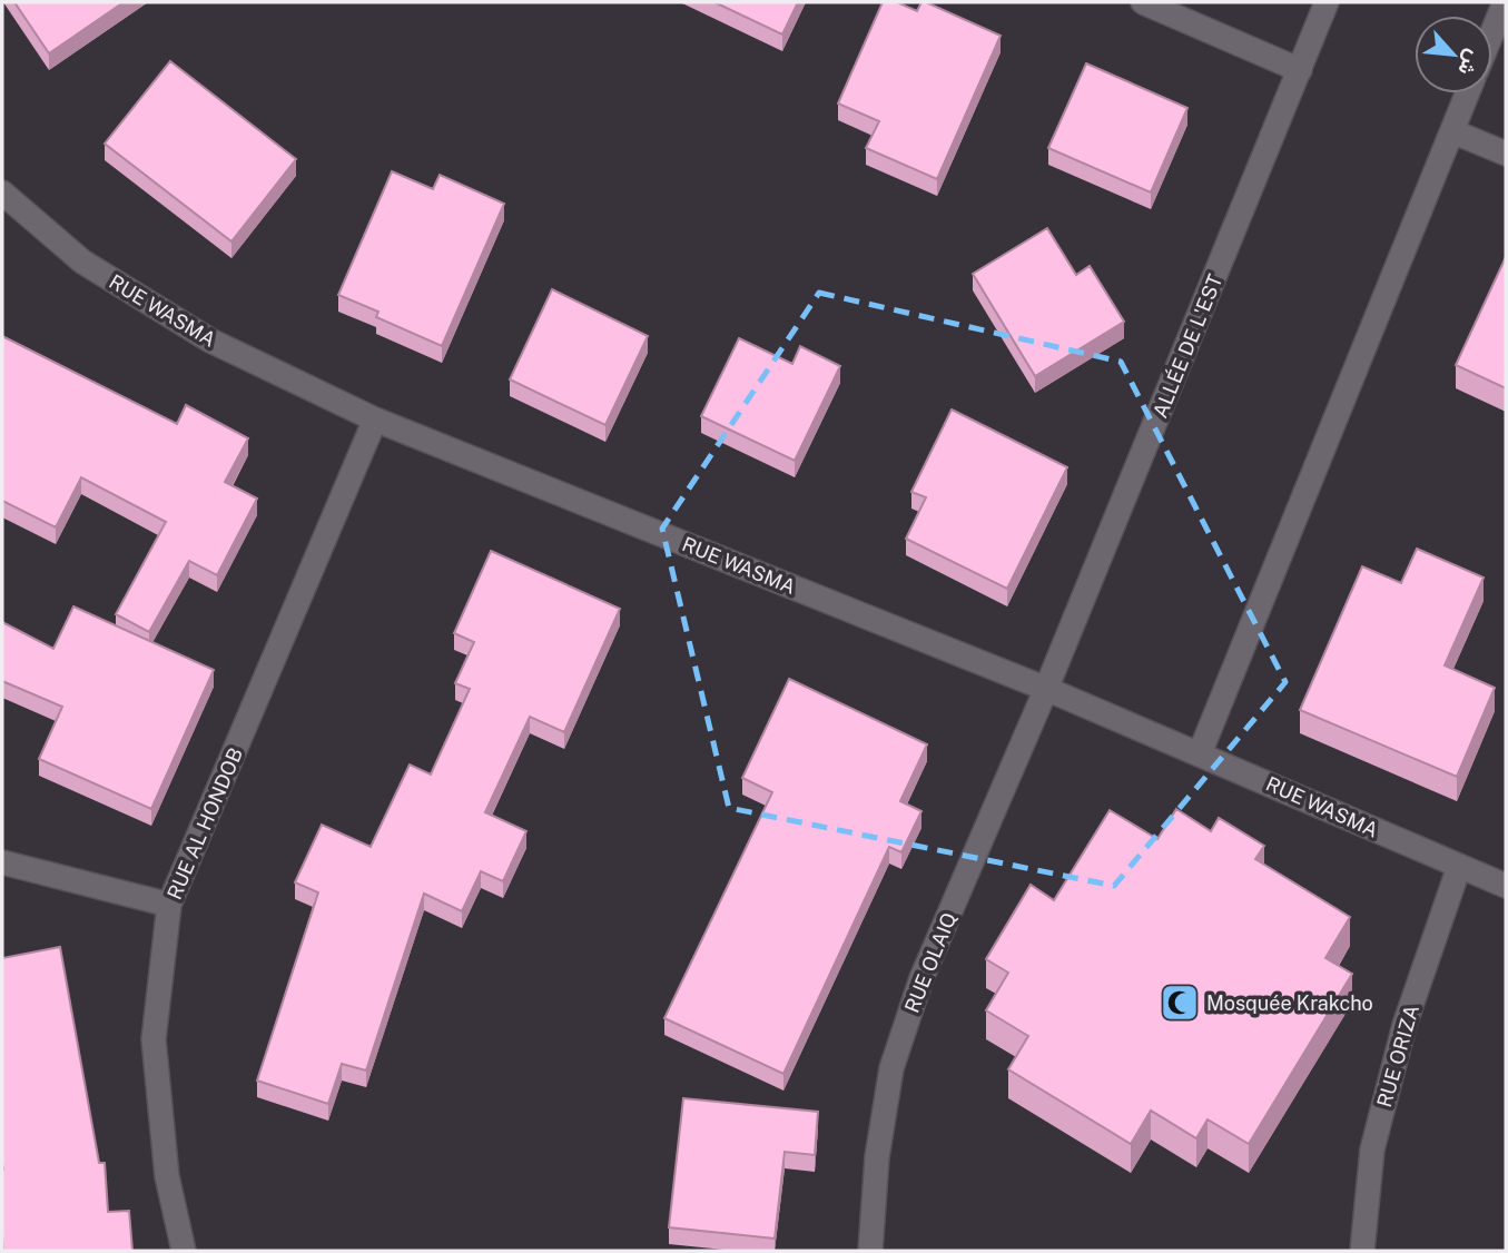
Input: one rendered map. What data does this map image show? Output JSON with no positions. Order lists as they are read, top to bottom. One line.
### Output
{"streets":{"street":["RUE WASMA","ALLÉE DE L'EST","RUE AL HONDOB","RUE OLAIQ","RUE ORIZA"]},"crossings":[["RUE WASMA","ALLÉE DE L'EST"],["RUE WASMA","RUE AL HONDOB"],["RUE WASMA","RUE OLAIQ"],["RUE WASMA","RUE ORIZA"],["ALLÉE DE L'EST","RUE OLAIQ"]],"places":{"mosque":["Mosquée Krakcho"]},"north":"bottom right"}
